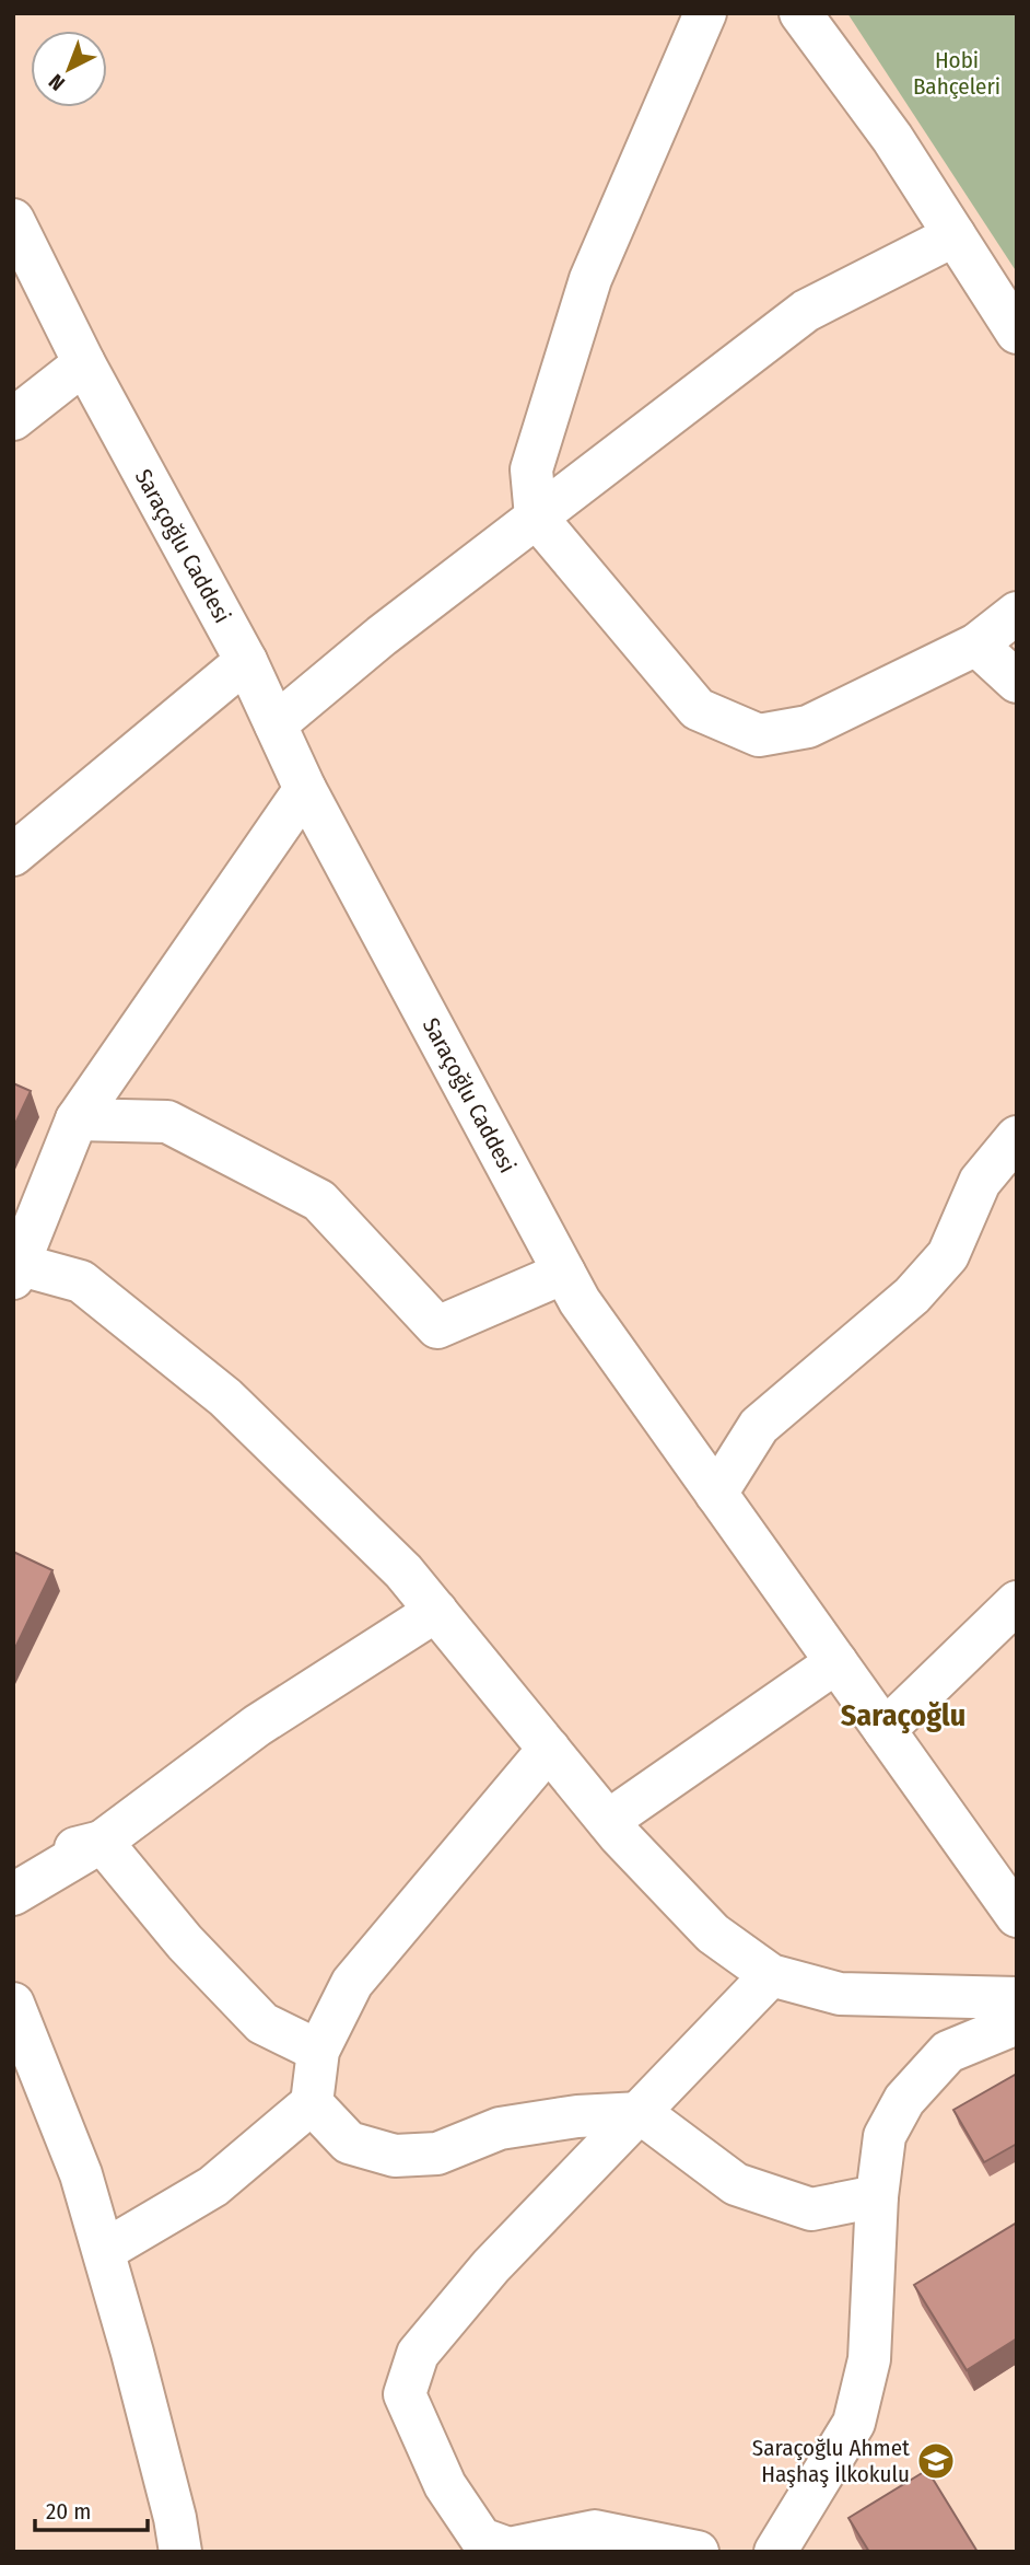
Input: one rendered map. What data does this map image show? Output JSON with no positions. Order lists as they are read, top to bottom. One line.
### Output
{"streets":{"street":["Saraçoğlu Caddesi"]},"districts":["Saraçoğlu"],"parks":["Hobi Bahçeleri"],"places":{"school or university":["Saraçoğlu Ahmet Haşhaş İlkokulu"]},"scale_bar":"20 m","north":"bottom left"}
